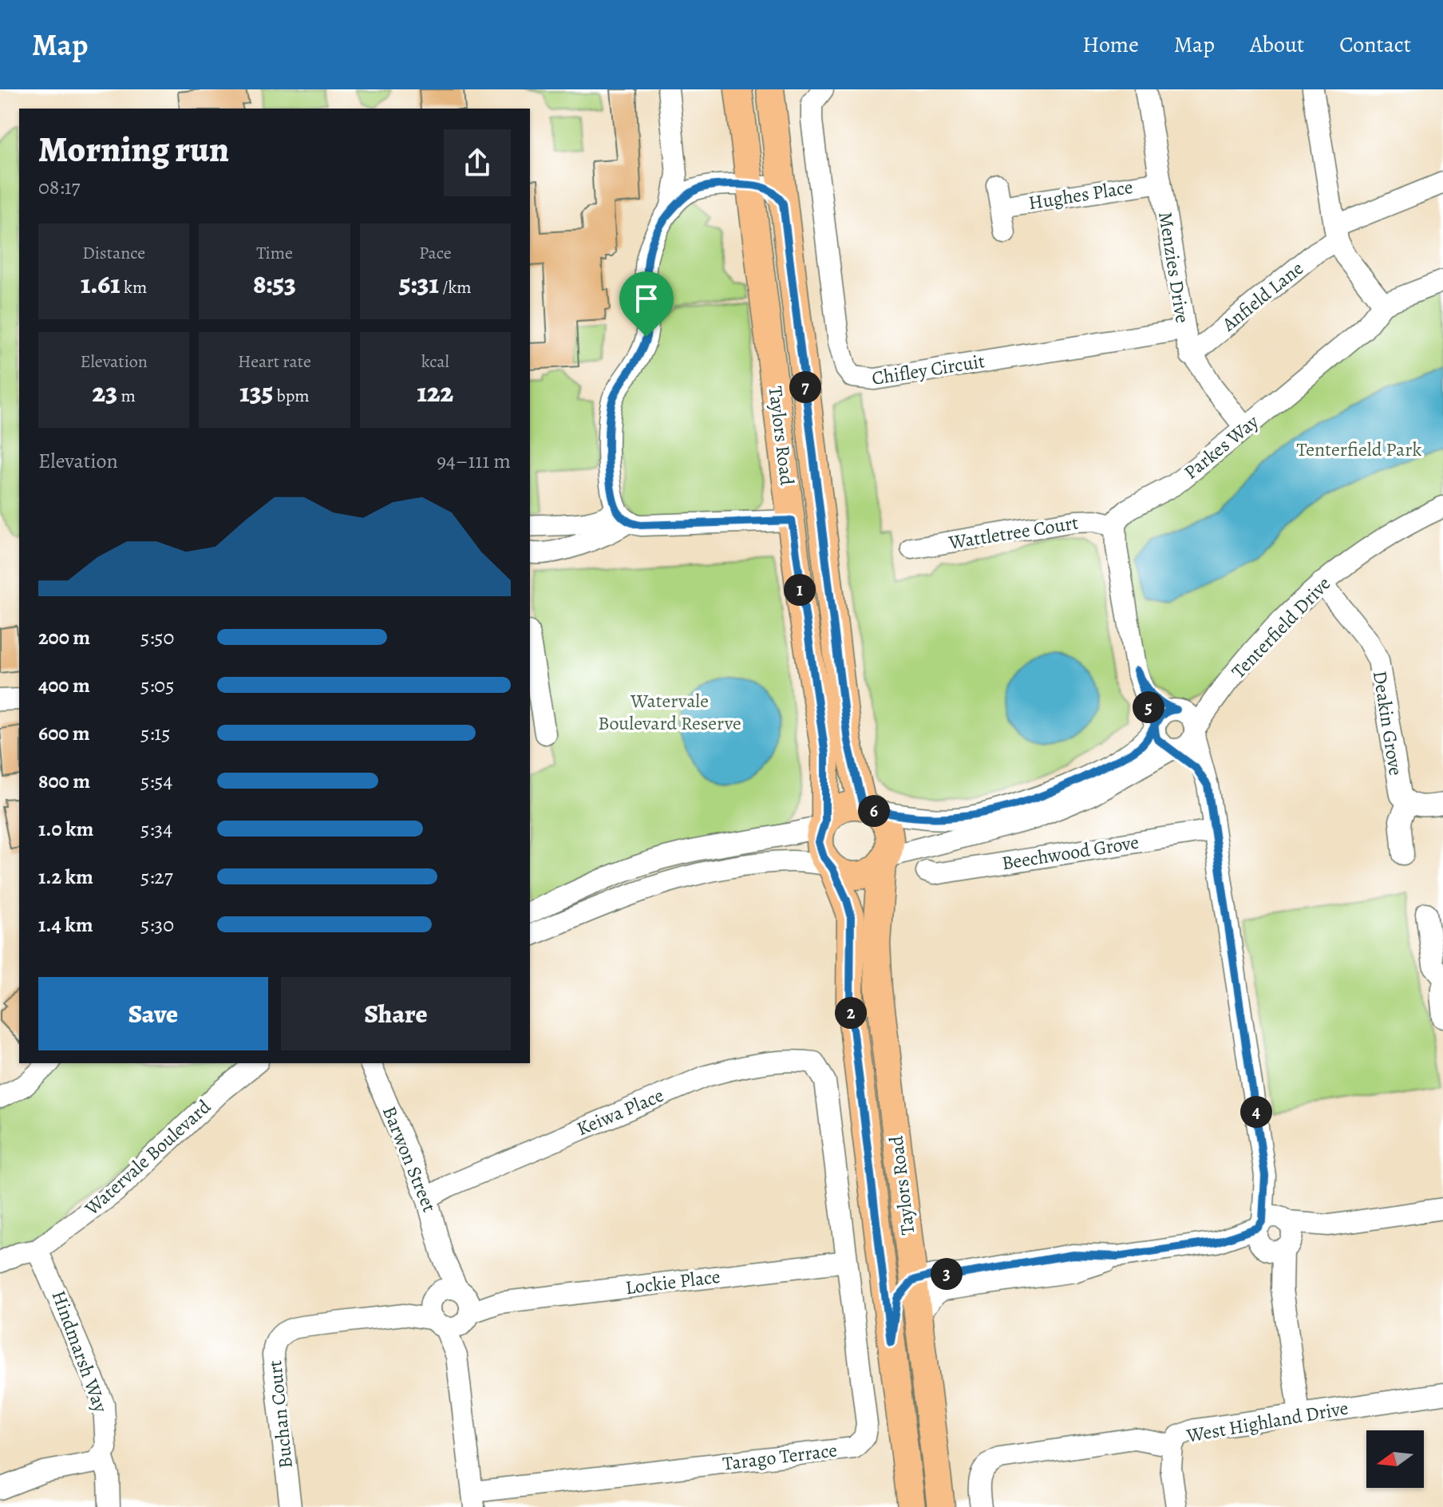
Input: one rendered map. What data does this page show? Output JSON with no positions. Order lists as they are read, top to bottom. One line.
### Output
{"streets":{"main road":["Taylors Road"],"street":["Hughes Place","Menzies Drive","Anfield Lane","Chifley Circuit","Parkes Way","Wattletree Court","Tenterfield Drive","Deakin Grove","Beechwood Grove","Keiwa Place","Watervale Boulevard","Barwon Street","Lockie Place","Hindmarsh Way","Buchan Court","West Highland Drive","Tarago Terrace"]},"crossings":[["Hughes Place","Menzies Drive"],["Menzies Drive","Anfield Lane"],["Menzies Drive","Chifley Circuit"],["Menzies Drive","Parkes Way"],["Parkes Way","Wattletree Court"],["Tenterfield Drive","Deakin Grove"],["Keiwa Place","Barwon Street"],["Keiwa Place","Tarago Terrace"],["Watervale Boulevard","Hindmarsh Way"],["Barwon Street","Lockie Place"],["Barwon Street","Buchan Court"],["Barwon Street","Tarago Terrace"],["Lockie Place","Buchan Court"],["Lockie Place","Tarago Terrace"]],"parks":["Tenterfield Park","Watervale Boulevard Reserve"],"north":"left","page":{"header":"Map","nav":["Home","Map","About","Contact"],"heading":["Morning run","08:17"],"stats":[["Distance","1.61 km"],["Time","8:53"],["Pace","5:31 /km"],["Elevation","23 m"],["Heart rate","135 bpm"],["kcal","122"]],"pins":["7","1","5","6","2","4","3"],"chart":["Elevation","94–111 m"],"list":[{"name":"200 m","note":"5:50"},{"name":"400 m","note":"5:05"},{"name":"600 m","note":"5:15"},{"name":"800 m","note":"5:54"},{"name":"1.0 km","note":"5:34"},{"name":"1.2 km","note":"5:27"},{"name":"1.4 km","note":"5:30"}],"buttons":["Save","Share"]}}
